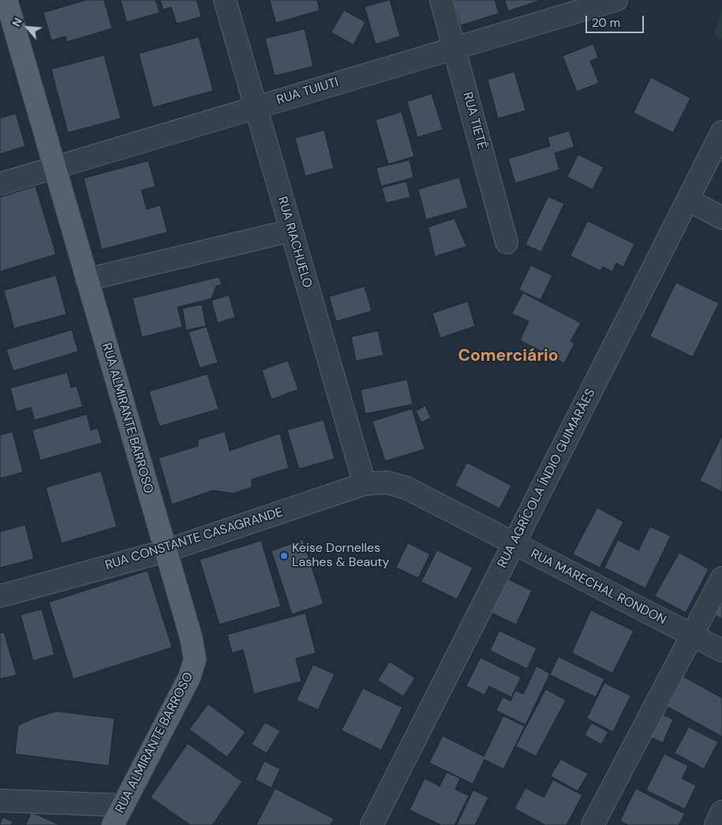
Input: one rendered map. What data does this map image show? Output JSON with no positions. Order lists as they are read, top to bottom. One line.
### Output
{"streets":{"main road":["RUA ALMIRANTE BARROSO"],"street":["RUA TUIUTI","RUA TIETÊ","RUA RIACHUELO","RUA AGRÍCOLA ÍNDIO GUIMARÃES","RUA CONSTANTE CASAGRANDE","RUA MARECHAL RONDON"]},"crossings":[["RUA TUIUTI","RUA TIETÊ"],["RUA TUIUTI","RUA RIACHUELO"],["RUA TUIUTI","RUA ALMIRANTE BARROSO"],["RUA RIACHUELO","RUA CONSTANTE CASAGRANDE"],["RUA RIACHUELO","RUA MARECHAL RONDON"],["RUA ALMIRANTE BARROSO","RUA CONSTANTE CASAGRANDE"],["RUA AGRÍCOLA ÍNDIO GUIMARÃES","RUA MARECHAL RONDON"],["RUA CONSTANTE CASAGRANDE","RUA MARECHAL RONDON"]],"districts":["Comerciário"],"places":["Keise Dornelles Lashes & Beauty"],"scale_bar":"20 m","north":"top left"}
